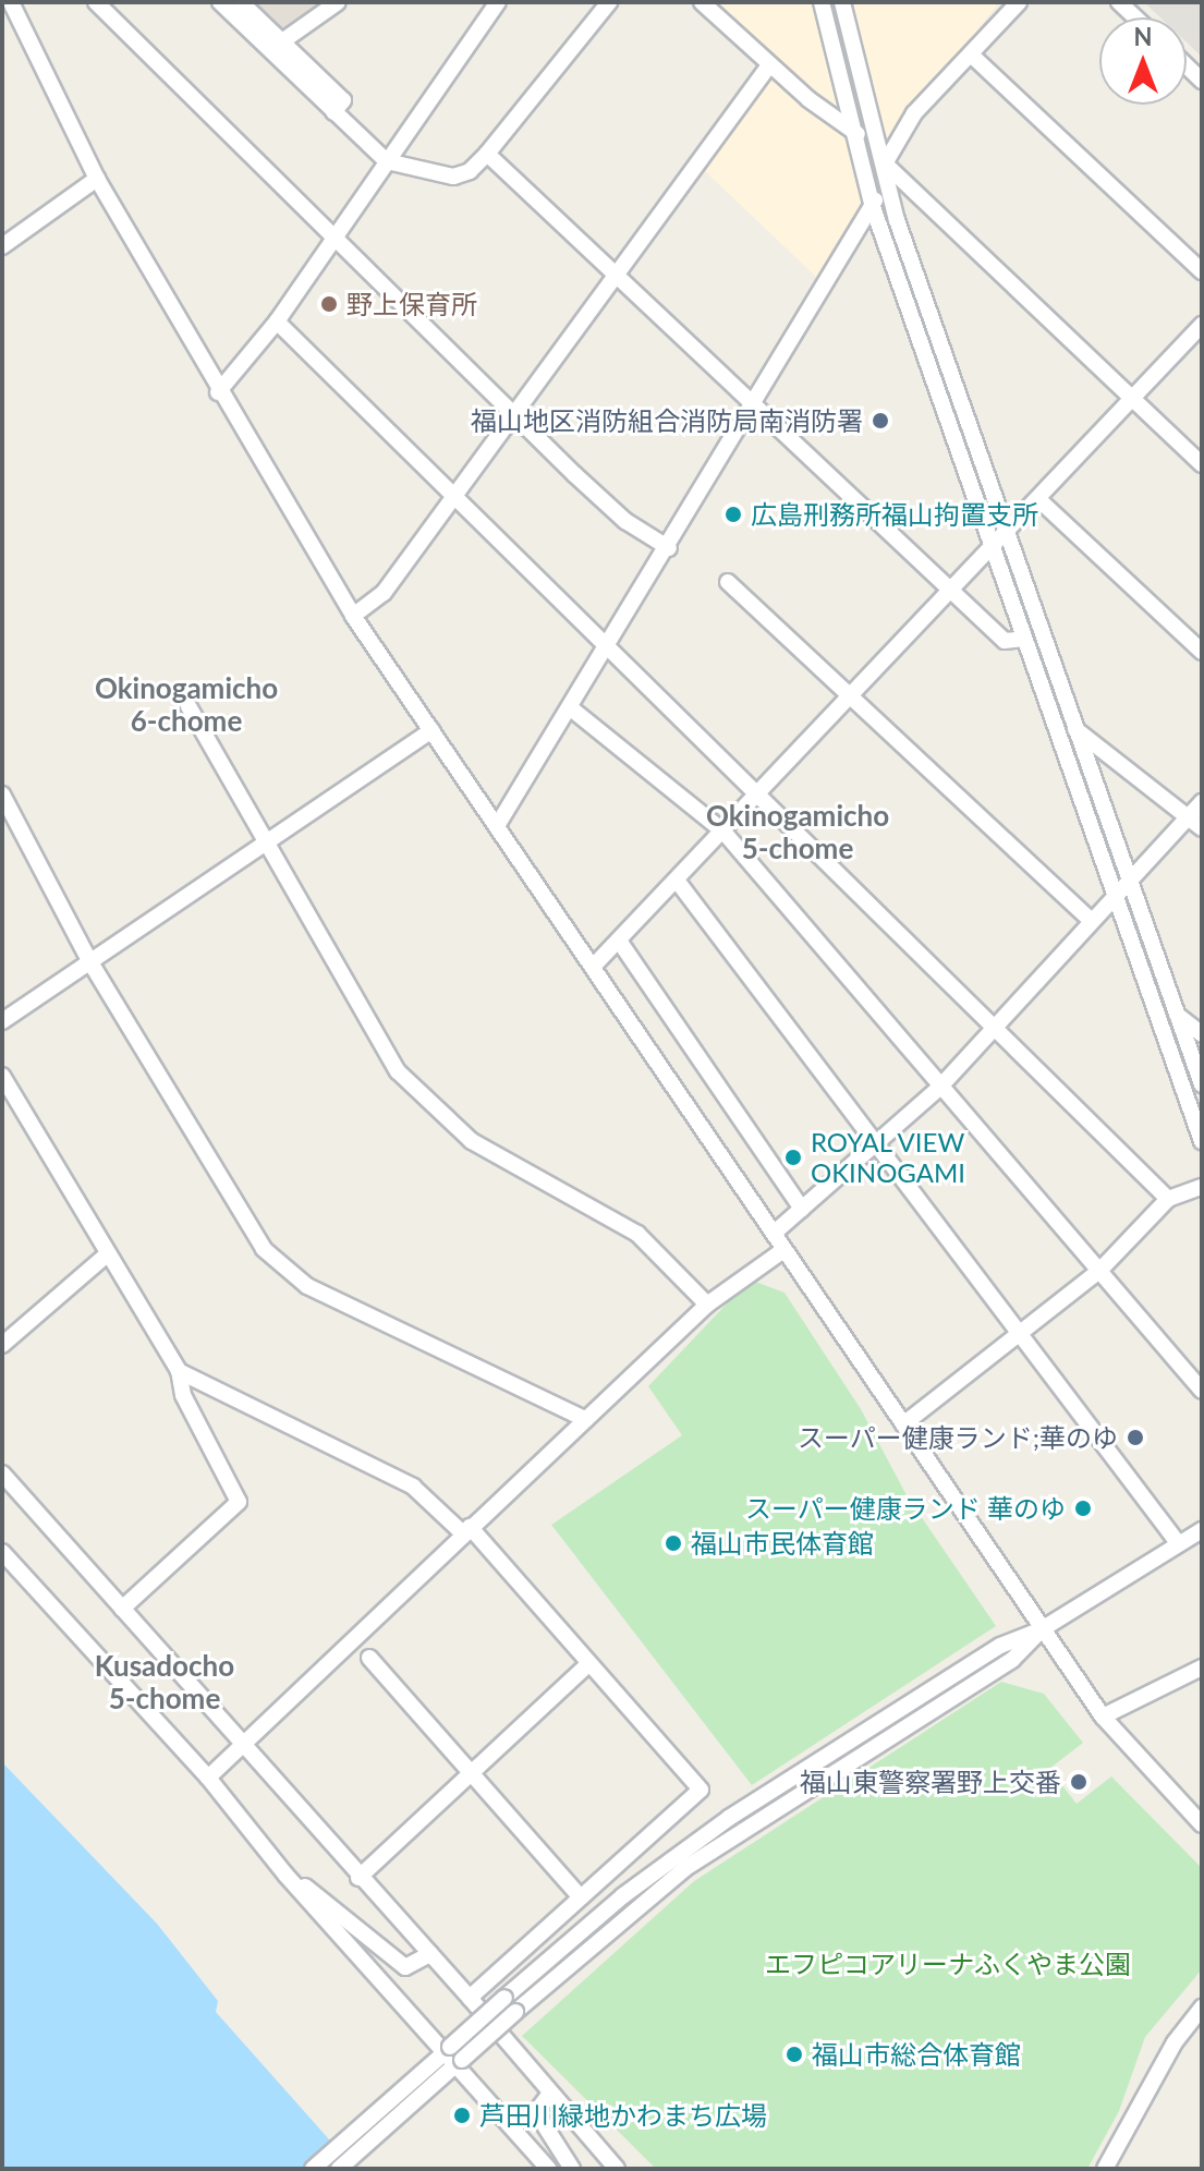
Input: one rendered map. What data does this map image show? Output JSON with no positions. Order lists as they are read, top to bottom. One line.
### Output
{"districts":["Okinogamicho 6-chome","Okinogamicho 5-chome","Kusadocho 5-chome"],"parks":["エフピコアリーナふくやま公園"],"places":["野上保育所","福山地区消防組合消防局南消防署","広島刑務所福山拘置支所","ROYAL VIEW OKINOGAMI","スーパー健康ランド;華のゆ","スーパー健康ランド 華のゆ","福山市民体育館","福山東警察署野上交番","福山市総合体育館","芦田川緑地かわまち広場"],"north":"top"}
